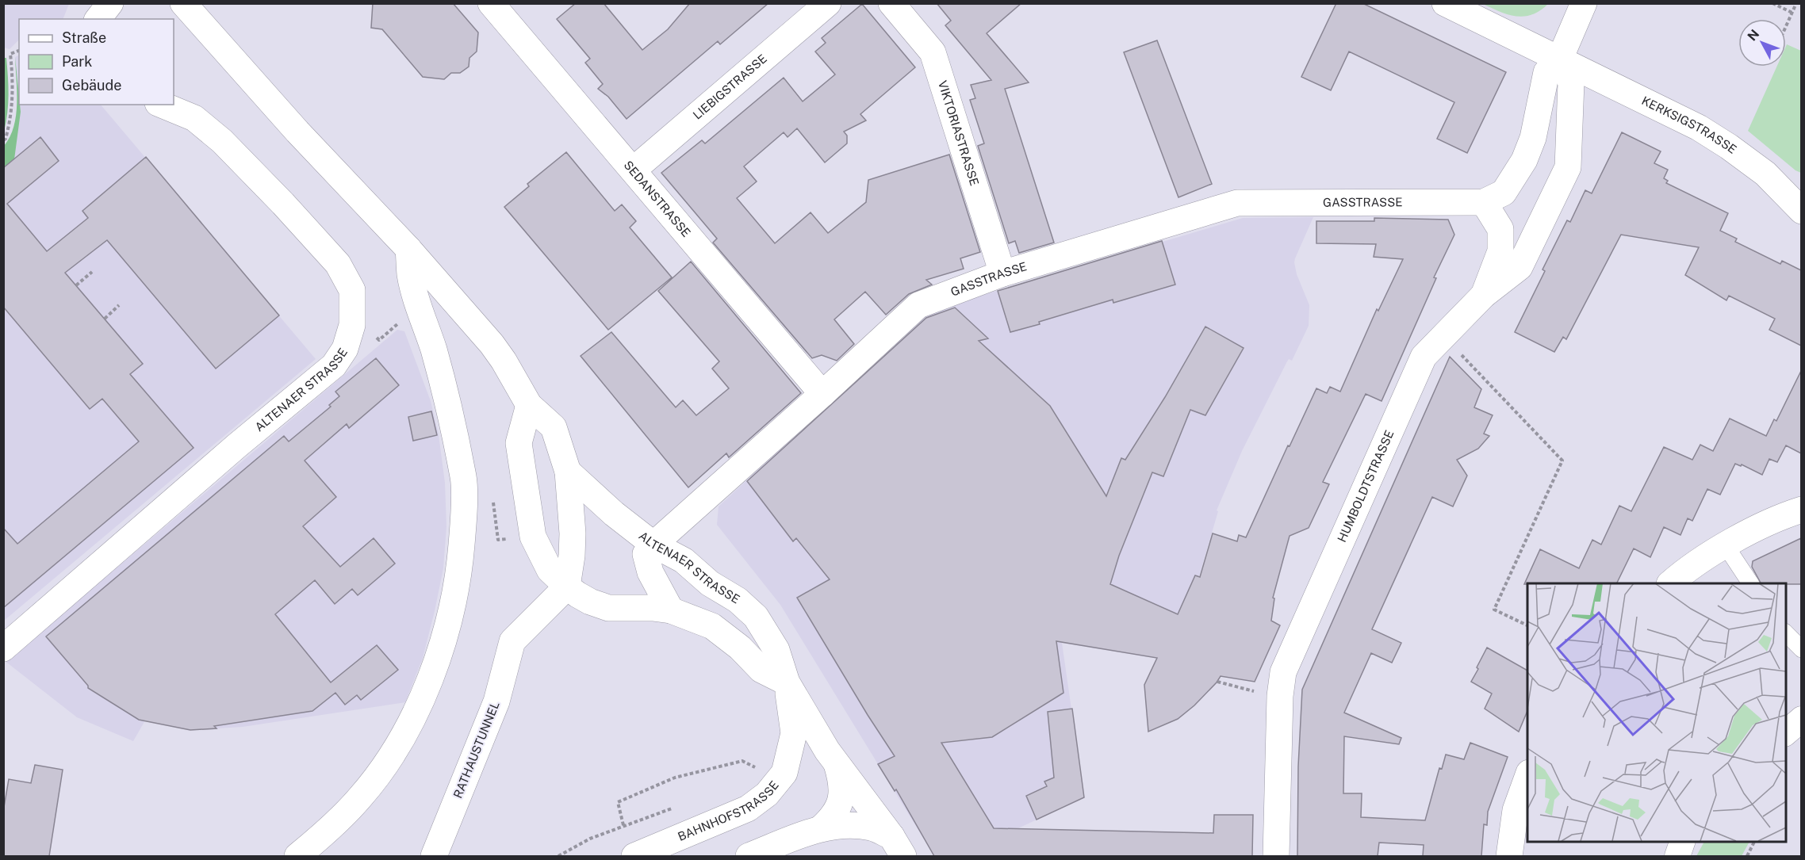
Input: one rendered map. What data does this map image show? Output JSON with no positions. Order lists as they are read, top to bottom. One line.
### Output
{"streets":{"street":["LIEBIGSTRASSE","KERKSIGSTRASSE","VIKTORIASTRASSE","SEDANSTRASSE","GASSTRASSE","ALTENAER STRASSE","HUMBOLDTSTRASSE","RATHAUSTUNNEL","BAHNHOFSTRASSE"]},"crossings":[["LIEBIGSTRASSE","SEDANSTRASSE"],["KERKSIGSTRASSE","HUMBOLDTSTRASSE"],["VIKTORIASTRASSE","GASSTRASSE"],["SEDANSTRASSE","GASSTRASSE"],["GASSTRASSE","ALTENAER STRASSE"],["GASSTRASSE","HUMBOLDTSTRASSE"],["ALTENAER STRASSE","RATHAUSTUNNEL"],["ALTENAER STRASSE","BAHNHOFSTRASSE"]],"legend":["Straße","Park","Gebäude"],"north":"top left"}
